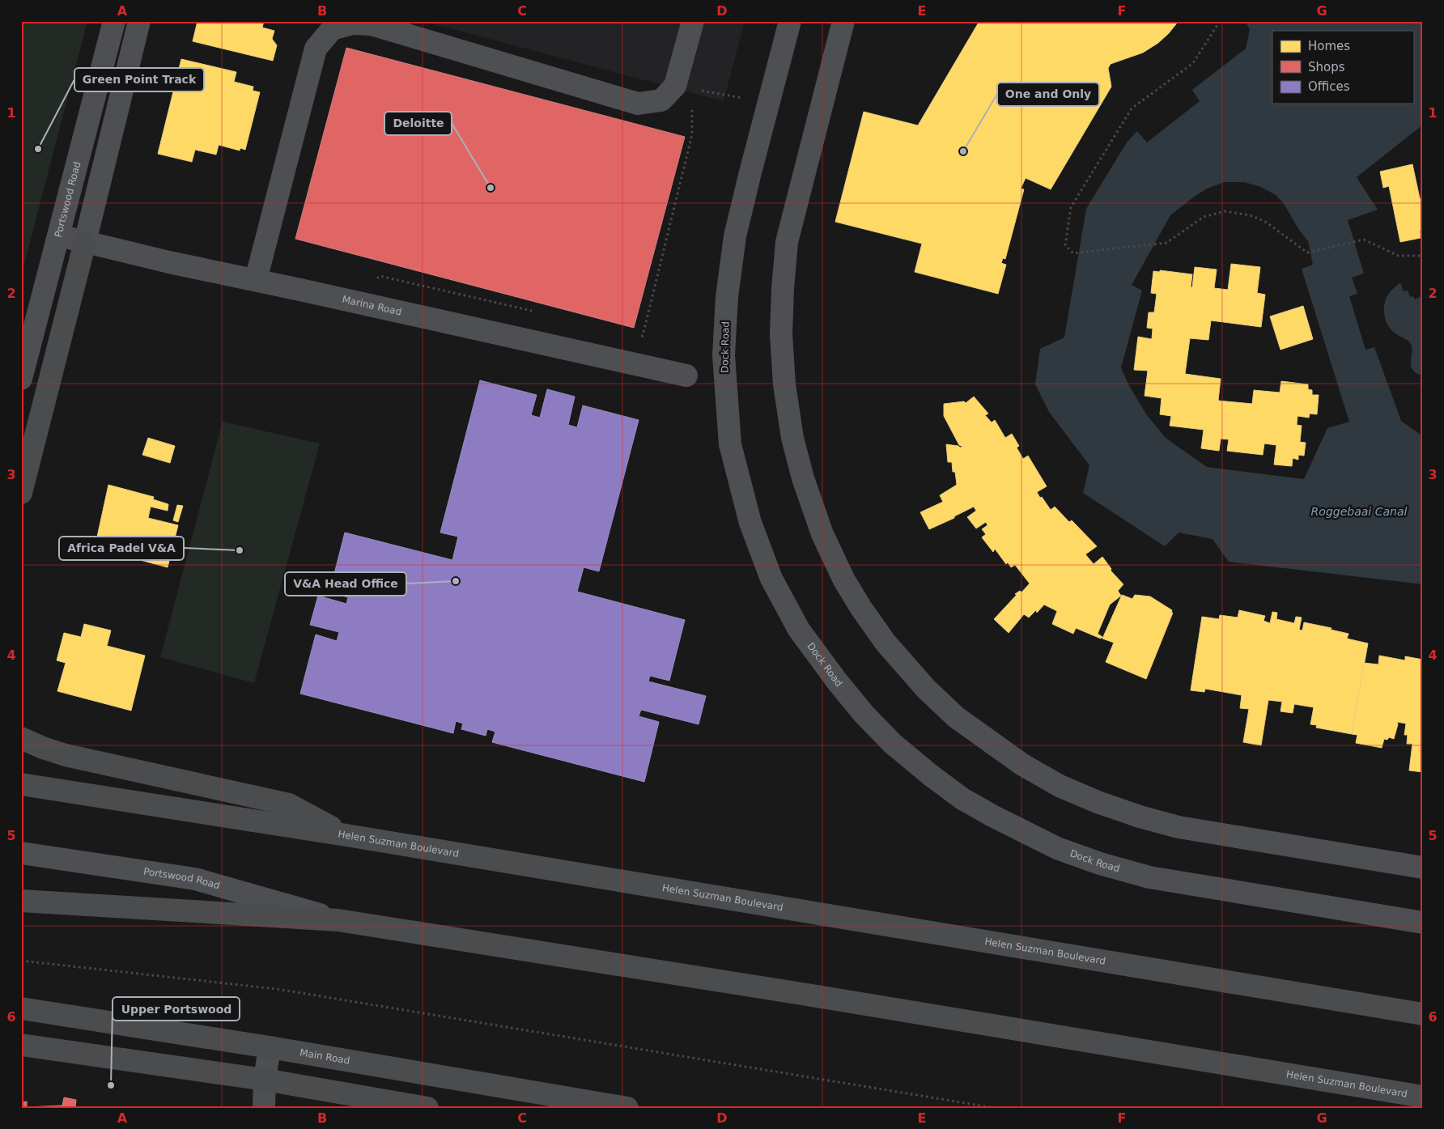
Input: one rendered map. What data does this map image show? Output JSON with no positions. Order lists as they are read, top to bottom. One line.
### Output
{"streets":{"main road":["Helen Suzman Boulevard","Main Road"],"street":["Portswood Road","Marina Road","Dock Road"]},"crossings":[["Portswood Road","Marina Road"],["Portswood Road","Helen Suzman Boulevard"]],"water":["Roggebaai Canal"],"places":["Green Point Track","One and Only","Deloitte","Africa Padel V&A","V&A Head Office","Upper Portswood"],"legend":["Homes","Shops","Offices"],"grid":{"columns":["A","B","C","D","E","F","G"],"rows":["1","2","3","4","5","6"]}}
